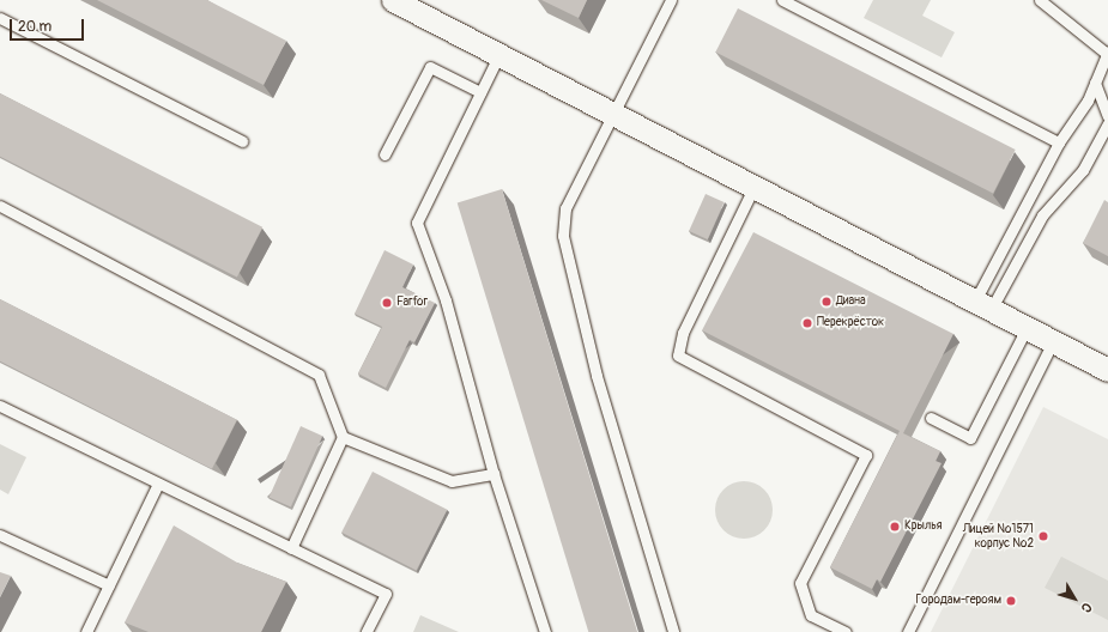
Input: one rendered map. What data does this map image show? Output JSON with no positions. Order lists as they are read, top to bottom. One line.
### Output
{"places":["Диана","Farfor","Перекрёсток","Крылья","Лицей №1571 корпус №2","Городам-героям"],"scale_bar":"20 m","north":"bottom right"}
